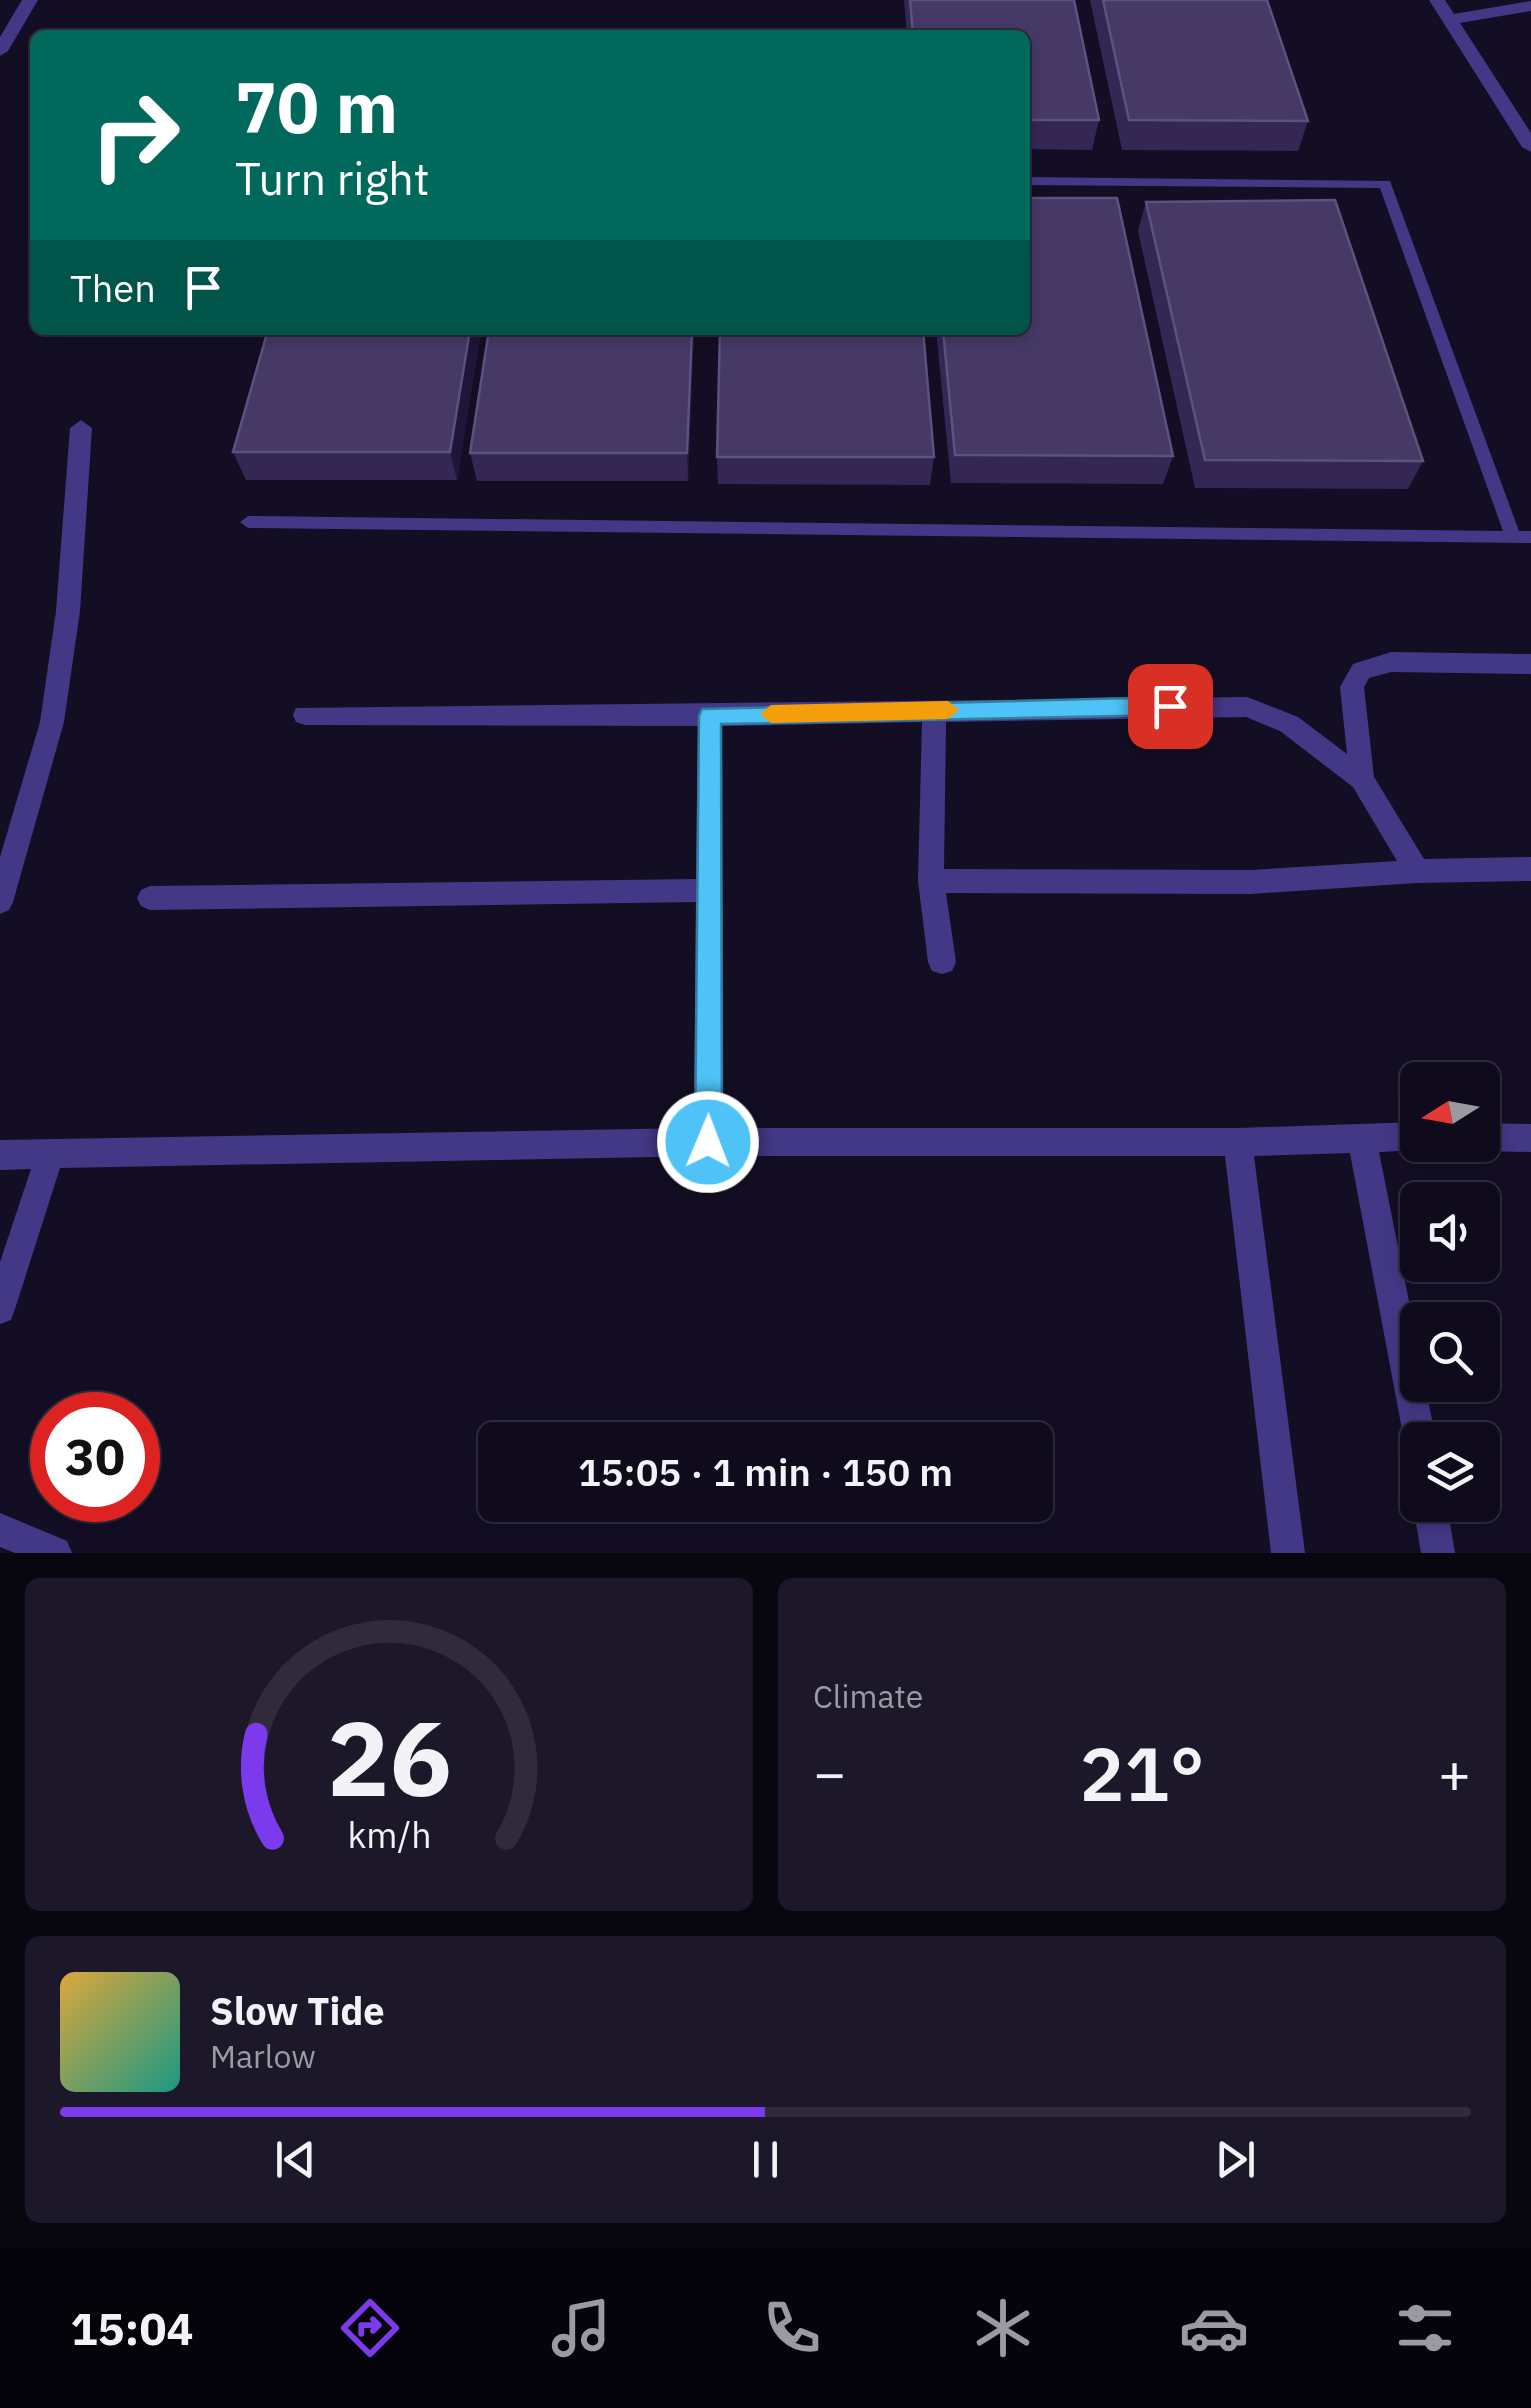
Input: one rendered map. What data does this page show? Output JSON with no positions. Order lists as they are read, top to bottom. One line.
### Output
{"north":"left","page":{"turn":["70 m","Turn right"],"then":"Then","limit":"30","trip":"15:05 · 1 min · 150 m","tile":"Climate","heat":["−","21°","+"],"song":["Slow Tide","Marlow"],"tabs":"15:04","gauge":["26","km/h"]}}
